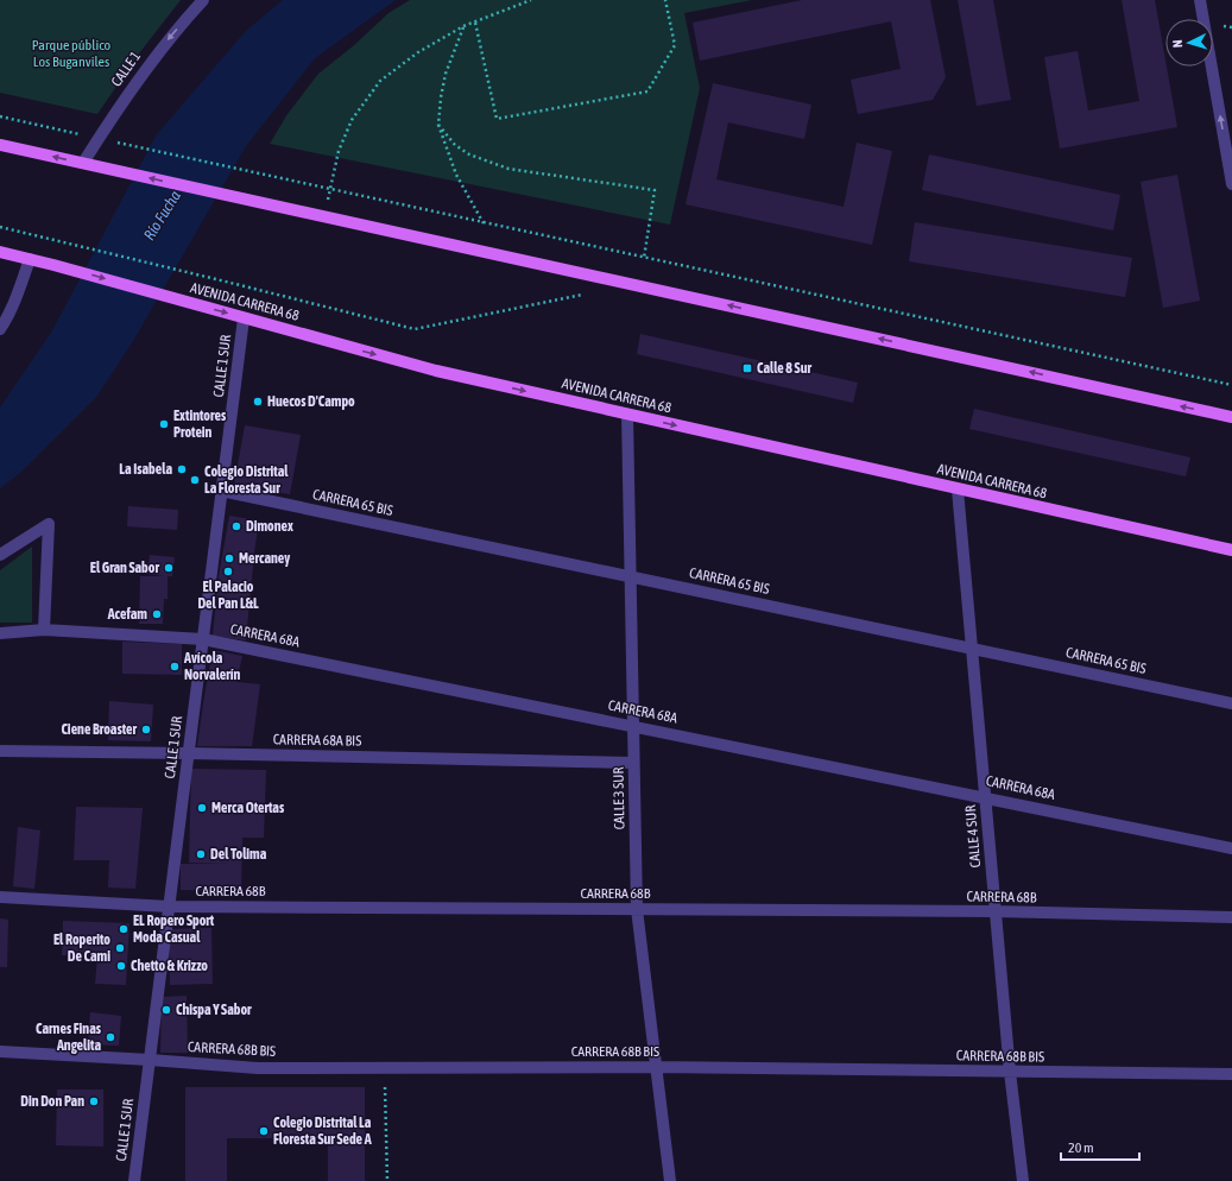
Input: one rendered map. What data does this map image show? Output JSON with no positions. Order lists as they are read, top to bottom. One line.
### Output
{"streets":{"main road":["AVENIDA CARRERA 68"],"street":["CALLE 1","CALLE 1 SUR","CARRERA 65 BIS","CARRERA 68A","CARRERA 68A BIS","CALLE 3 SUR","CALLE 4 SUR","CARRERA 68B","CARRERA 68B BIS"]},"crossings":[["AVENIDA CARRERA 68","CALLE 1 SUR"],["AVENIDA CARRERA 68","CALLE 3 SUR"],["AVENIDA CARRERA 68","CALLE 4 SUR"],["CALLE 1 SUR","CARRERA 65 BIS"],["CALLE 1 SUR","CARRERA 68A"],["CALLE 1 SUR","CARRERA 68A BIS"],["CALLE 1 SUR","CARRERA 68B"],["CALLE 1 SUR","CARRERA 68B BIS"],["CARRERA 65 BIS","CALLE 3 SUR"],["CARRERA 65 BIS","CALLE 4 SUR"],["CARRERA 68A","CALLE 3 SUR"],["CARRERA 68A","CALLE 4 SUR"],["CARRERA 68A BIS","CALLE 3 SUR"],["CALLE 3 SUR","CARRERA 68B"],["CALLE 3 SUR","CARRERA 68B BIS"],["CALLE 4 SUR","CARRERA 68B"],["CALLE 4 SUR","CARRERA 68B BIS"]],"one_way":["CALLE 1","AVENIDA CARRERA 68"],"water":["Río Fucha"],"parks":["Parque público Los Buganviles"],"places":{"transit":["Calle 8 Sur"],"other":["Huecos D'Campo","Extintores Protein","La Isabela","Colegio Distrital La Floresta Sur","Dimonex","Mercaney","El Gran Sabor","El Palacio Del Pan L&L","Acefam","Avícola Norvalerín","Ciene Broaster","Merca Otertas","Del Tolima","EL Ropero Sport Moda Casual","El Roperito De Cami","Chetto & Krizzo","Chispa Y Sabor","Carnes Finas Angelita","Din Don Pan","Colegio Distrital La Floresta Sur Sede A"]},"scale_bar":"20 m","north":"left"}
